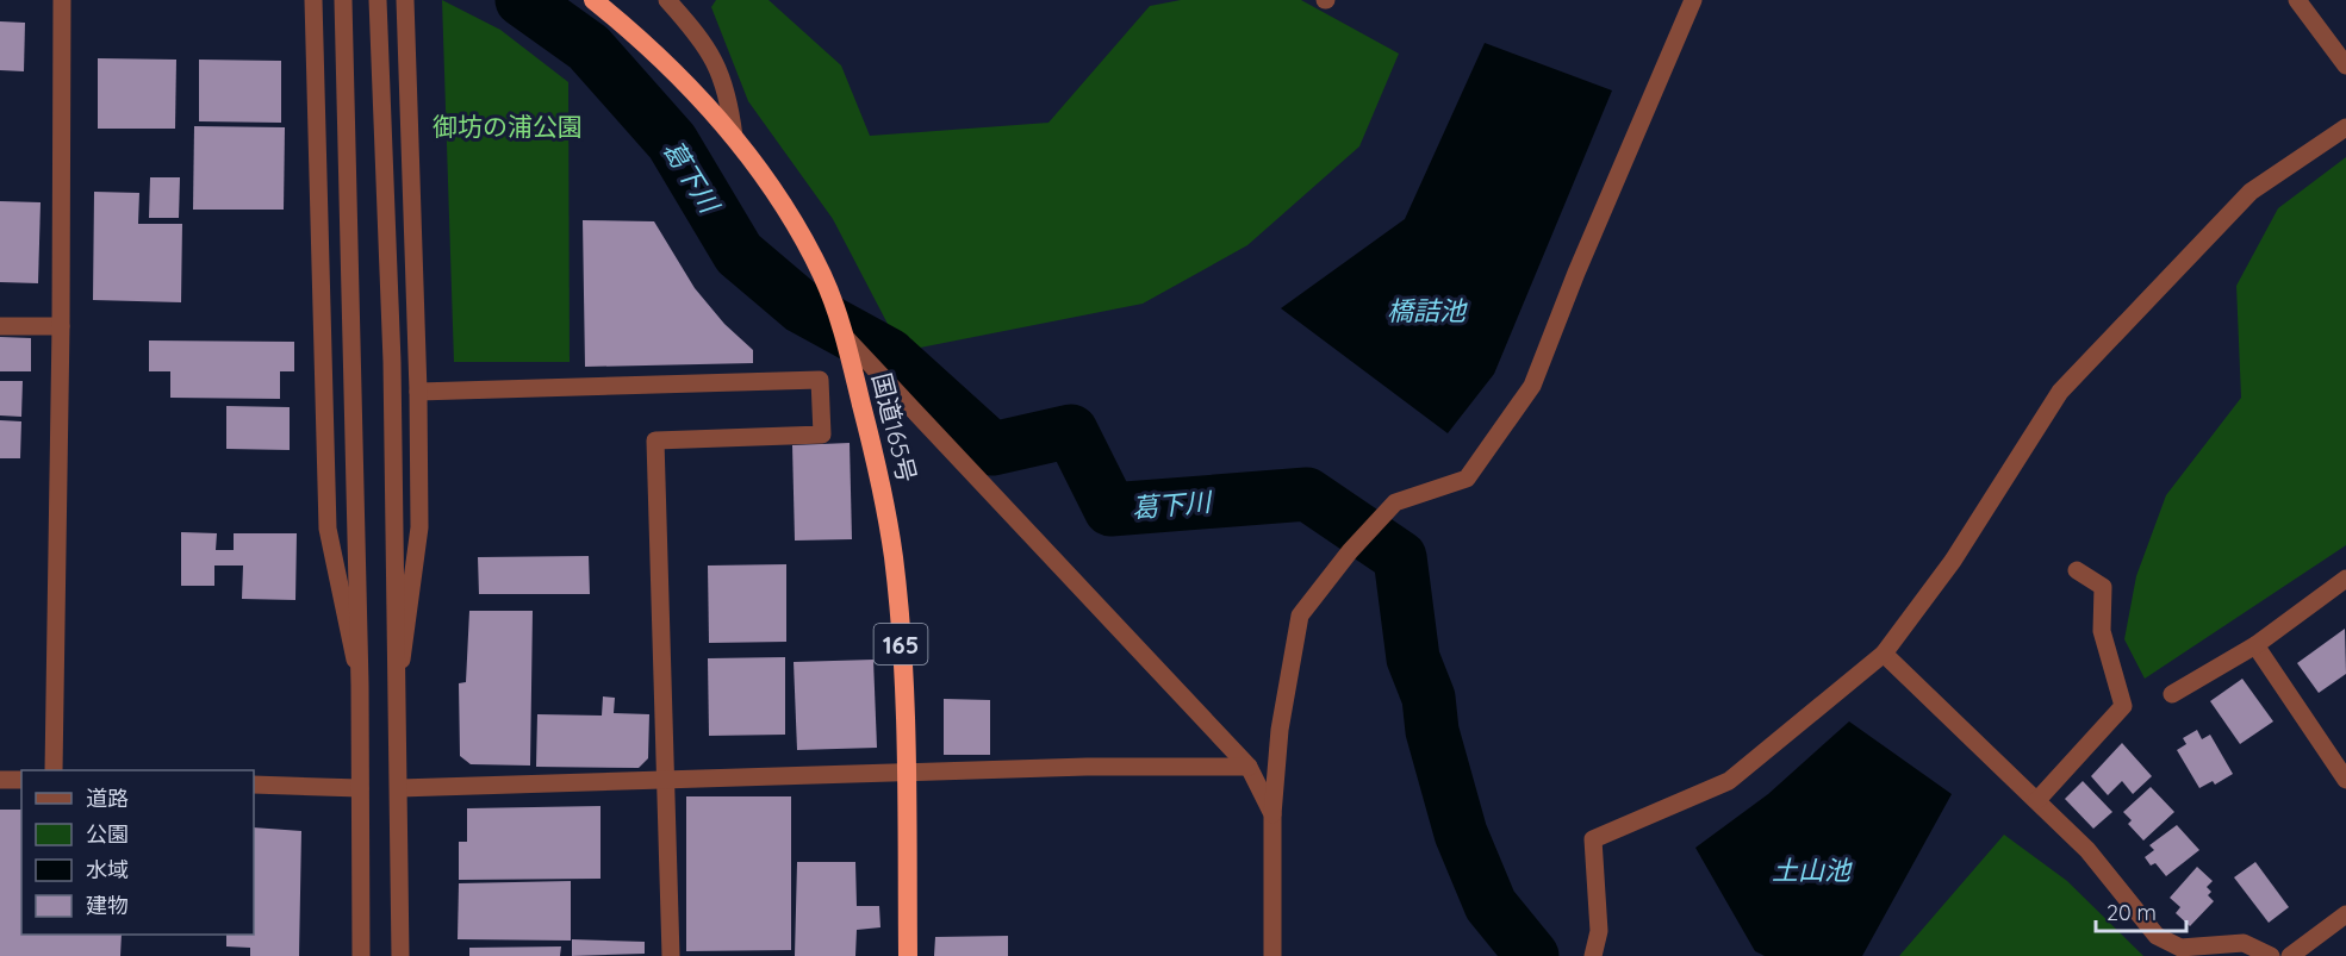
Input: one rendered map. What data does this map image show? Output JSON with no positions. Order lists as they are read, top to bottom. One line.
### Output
{"streets":{"highway":["国道165号","165"]},"water":["葛下川","橋詰池","土山池"],"parks":["御坊の浦公園"],"legend":["道路","公園","水域","建物"],"scale_bar":"20 m"}
